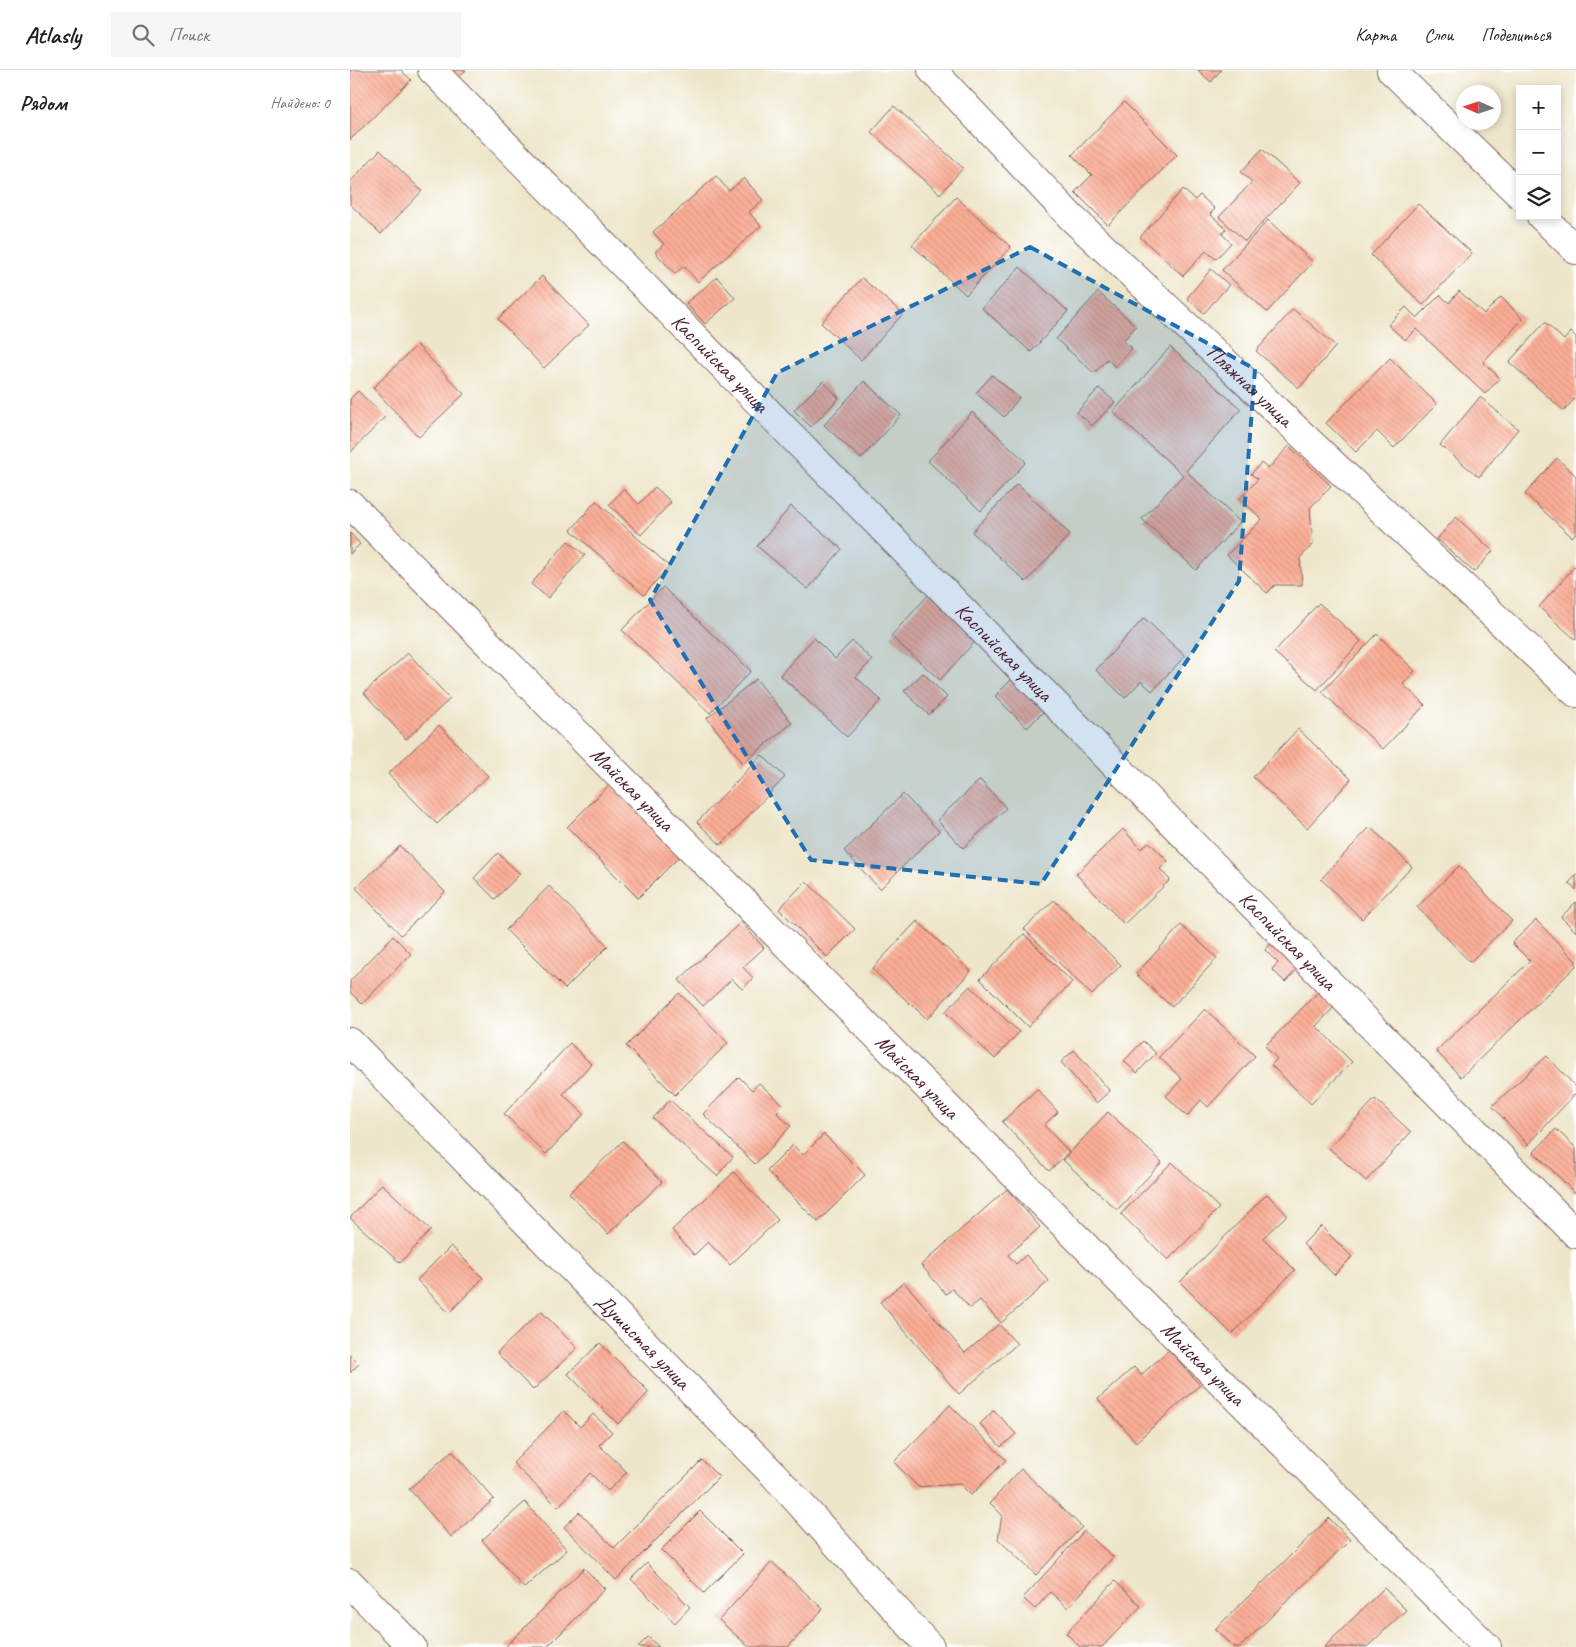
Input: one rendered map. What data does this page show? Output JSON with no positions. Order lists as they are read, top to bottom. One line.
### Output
{"streets":{"street":["Каспийская улица","Пляжная улица","Майская улица","Душистая улица"]},"north":"left","page":{"header":"Atlasly","search":"Поиск","nav":["Карта","Слои","Поделиться"],"heading":["Рядом","Найдено: 0"],"map_buttons":["+","−"]}}
